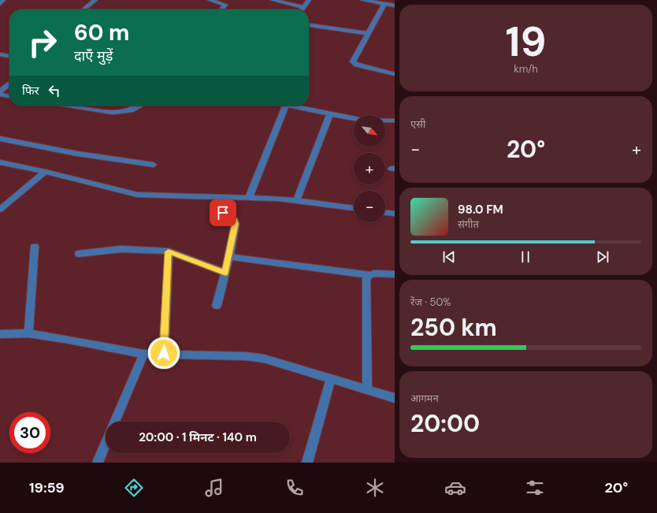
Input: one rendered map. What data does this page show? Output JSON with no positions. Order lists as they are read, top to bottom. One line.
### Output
{"north":"bottom right","page":{"tile":[["19","km/h"],"एसी",["रेंज · 50%","250 km"],["आगमन","20:00"]],"turn":["60 m","दाएँ मुड़ें"],"then":"फिर","map_buttons":["+","−"],"heat":["−","20°","+"],"song":["98.0 FM","संगीत"],"limit":"30","trip":"20:00 · 1 मिनट · 140 m","tabs":["19:59","20°"]}}
